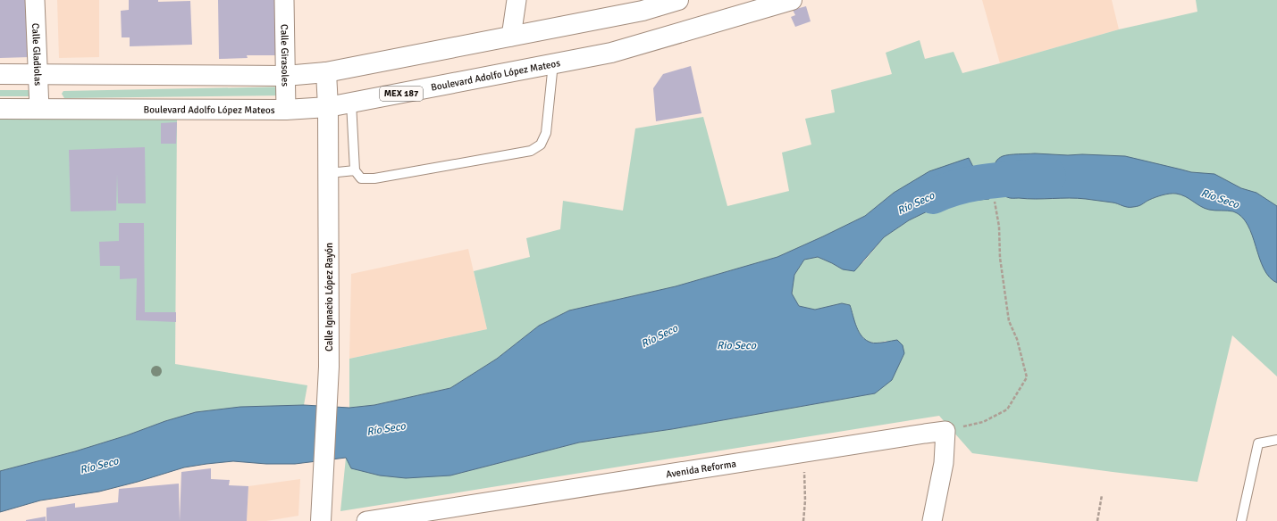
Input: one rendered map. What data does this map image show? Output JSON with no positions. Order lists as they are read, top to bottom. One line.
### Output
{"streets":{"main road":["Boulevard Adolfo López Mateos","MEX 187","Calle Ignacio López Rayón"],"street":["Calle Gladiolas","Calle Girasoles","Avenida Reforma"]},"crossings":[["Calle Gladiolas","Boulevard Adolfo López Mateos"],["Calle Girasoles","Boulevard Adolfo López Mateos"],["Boulevard Adolfo López Mateos","Calle Ignacio López Rayón"]],"water":["Río Seco","Rio Seco"]}
